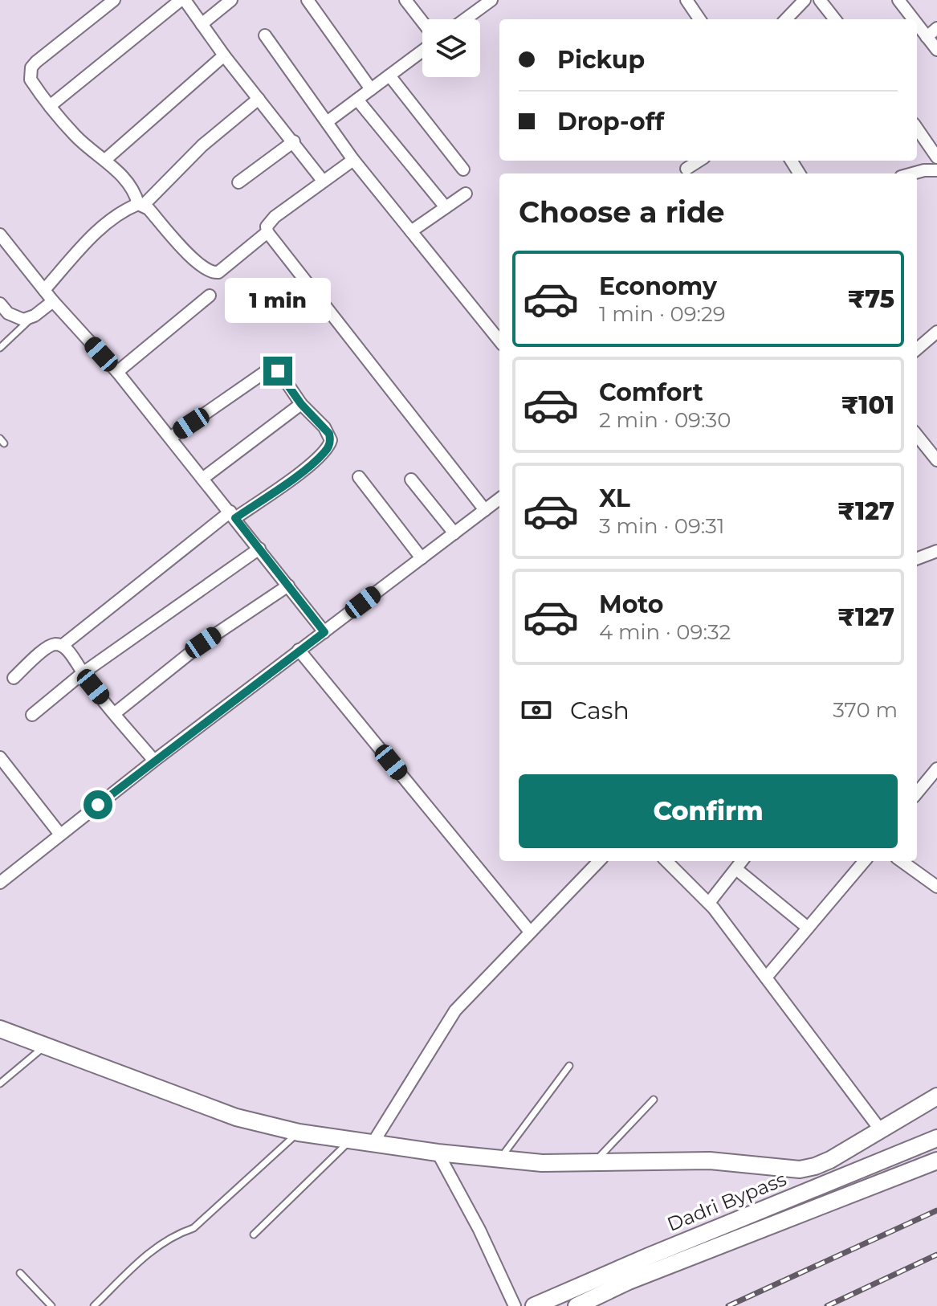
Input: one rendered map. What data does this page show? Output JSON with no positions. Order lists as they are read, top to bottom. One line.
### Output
{"streets":{"street":["Dadri Bypass"]},"page":{"banner":["Pickup","Drop-off"],"heading":"Choose a ride","list":[{"name":"Economy","note":"1 min · 09:29","value":"₹75"},{"name":"Comfort","note":"2 min · 09:30","value":"₹101"},{"name":"XL","note":"3 min · 09:31","value":"₹127"},{"name":"Moto","note":"4 min · 09:32","value":"₹127"}],"bubble":"1 min","pay":["Cash","370 m"],"buttons":"Confirm"}}
